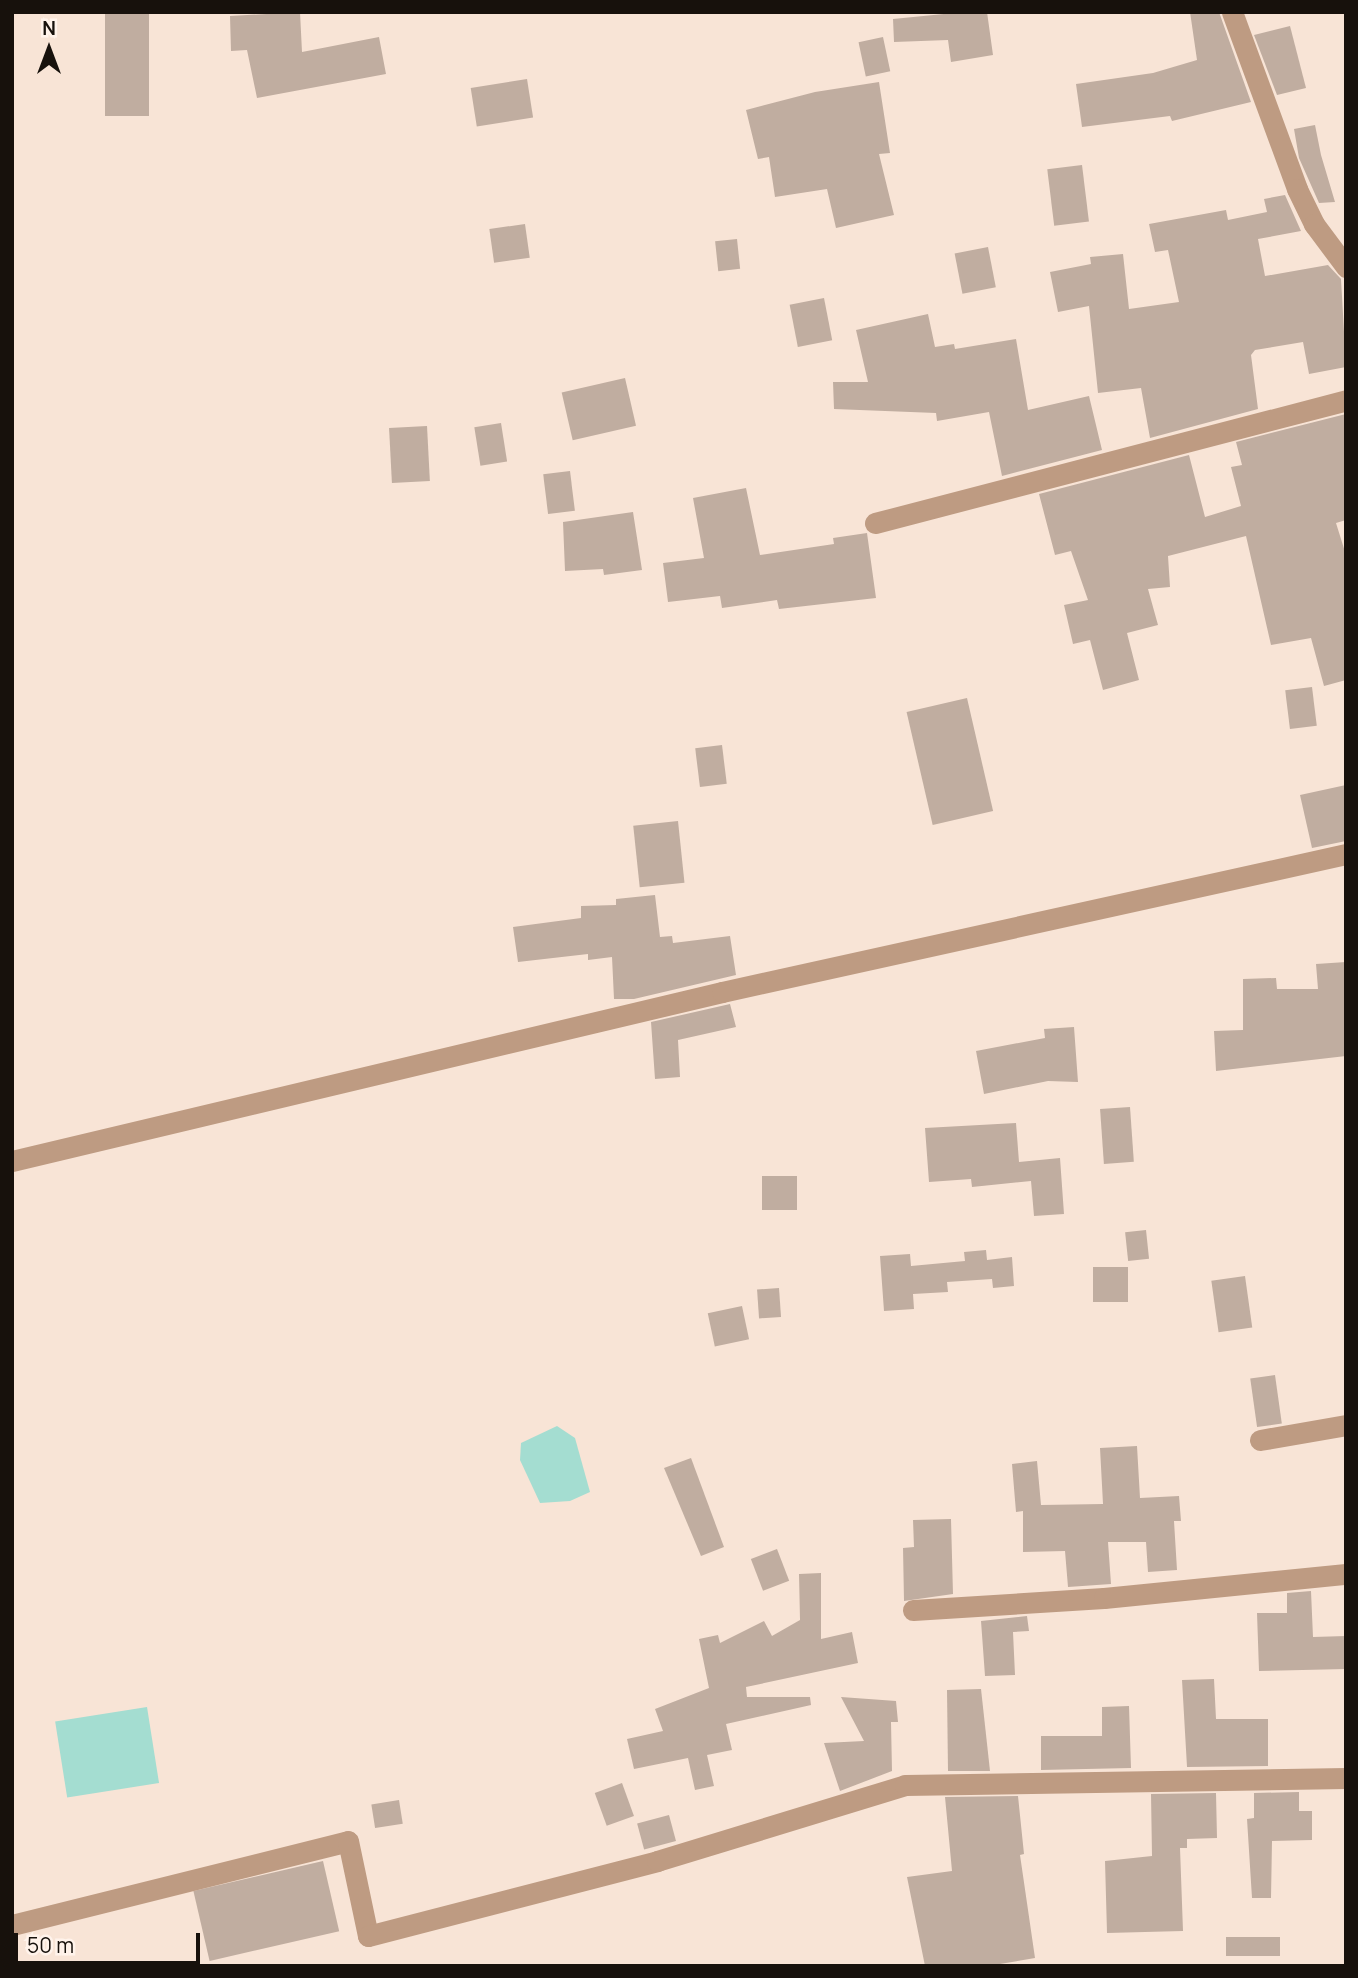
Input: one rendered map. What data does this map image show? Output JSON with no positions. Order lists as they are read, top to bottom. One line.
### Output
{"scale_bar":"50 m","north":"top"}
